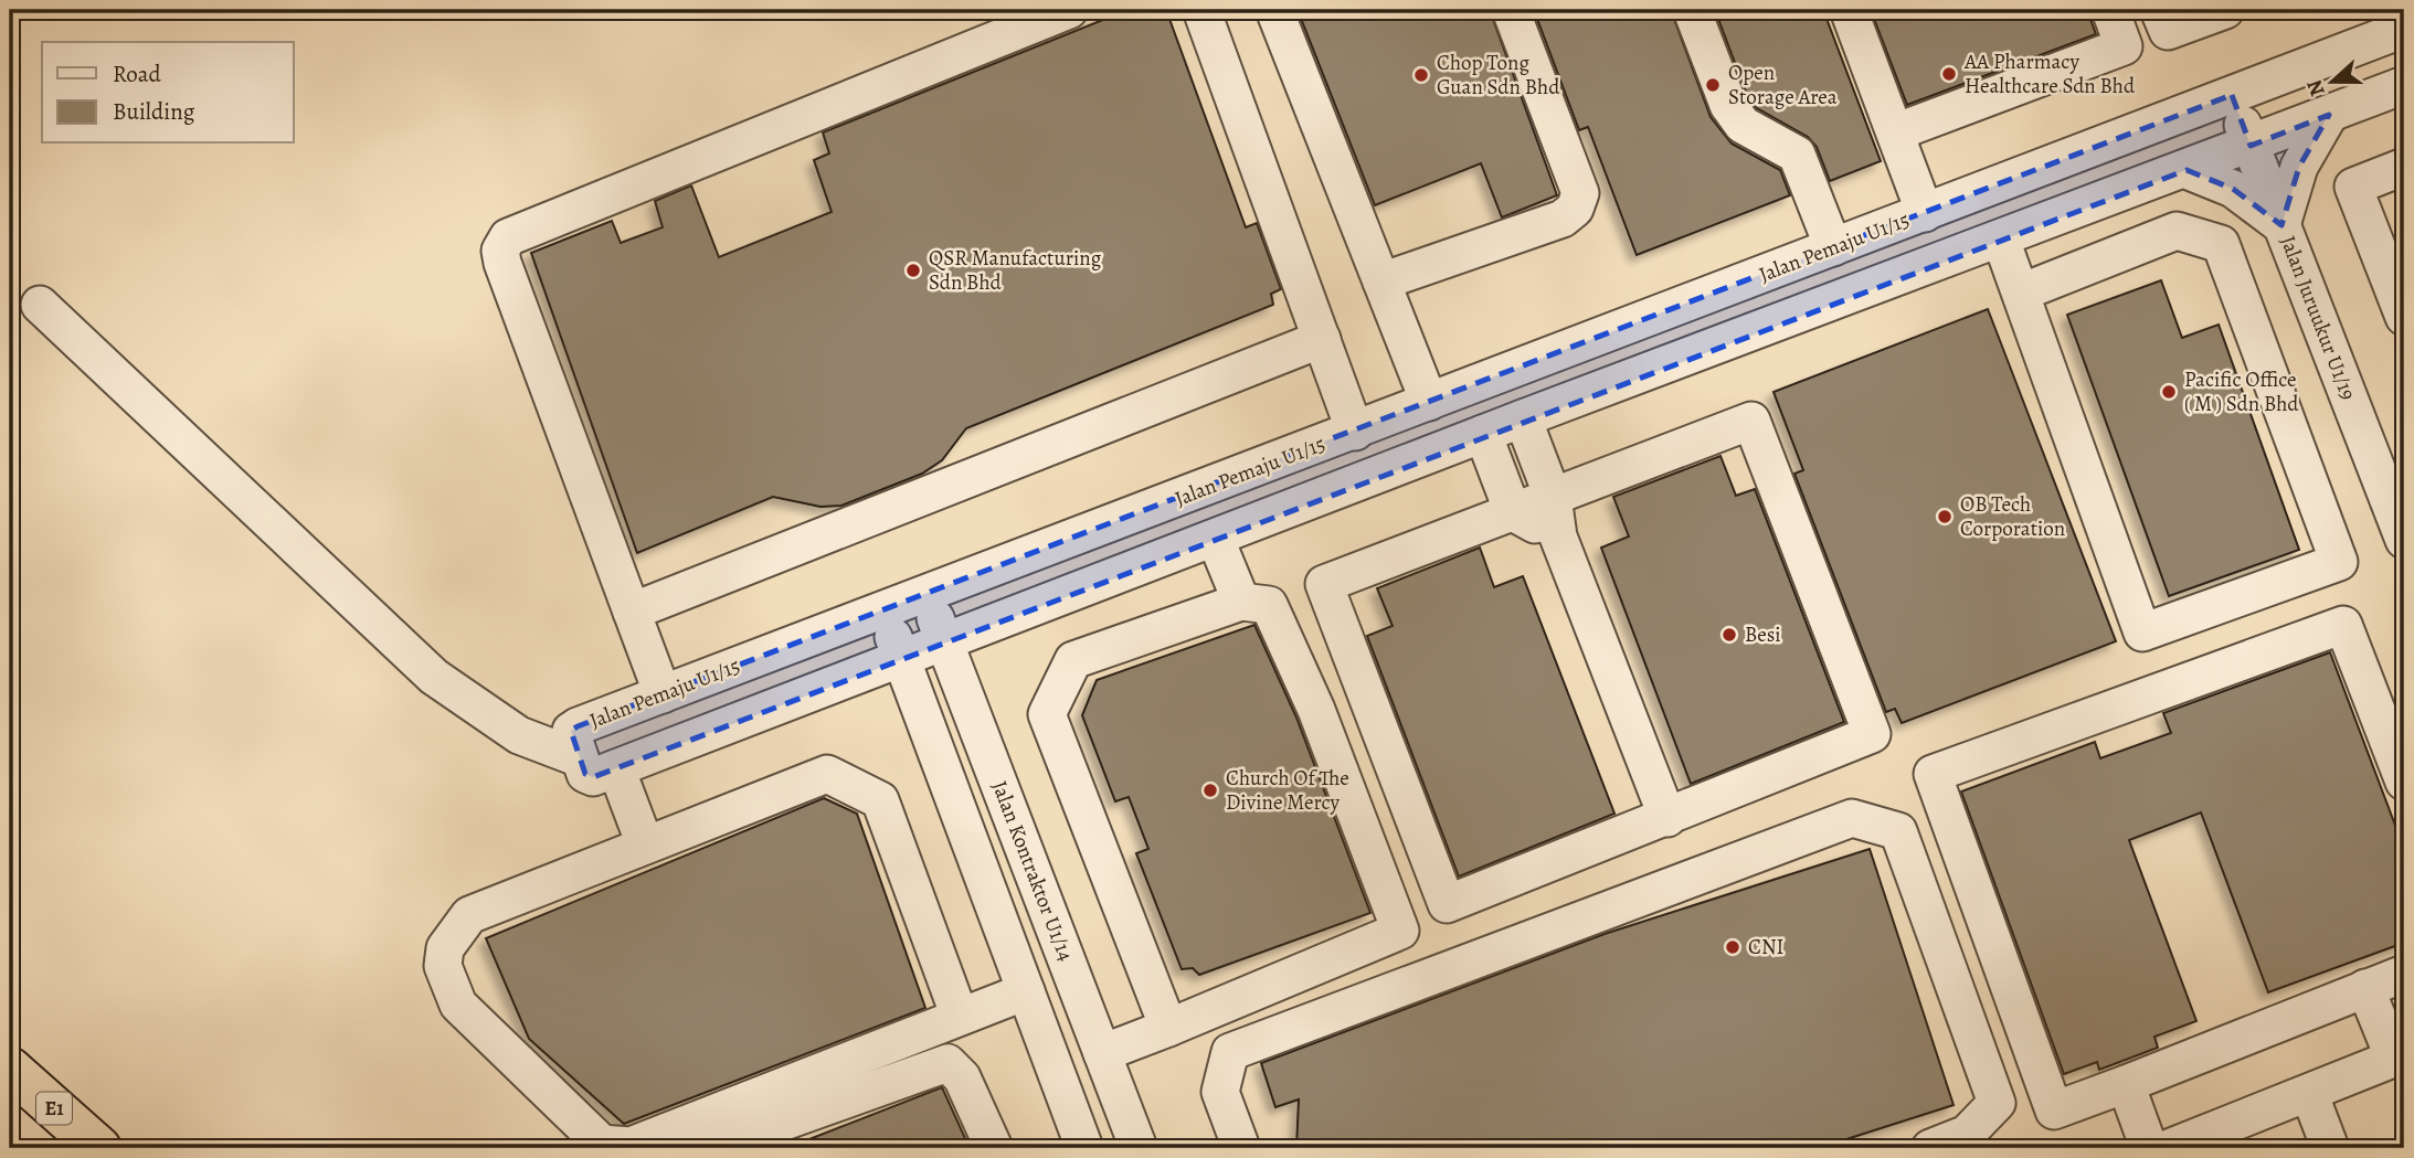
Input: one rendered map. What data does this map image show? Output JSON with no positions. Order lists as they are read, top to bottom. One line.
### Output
{"streets":{"highway":["E1"],"street":["Jalan Pemaju U1/15","Jalan Juruukur U1/19","Jalan Kontraktor U1/14"]},"crossings":[["Jalan Pemaju U1/15","Jalan Juruukur U1/19"],["Jalan Pemaju U1/15","Jalan Kontraktor U1/14"]],"places":["AA Pharmacy Healthcare Sdn Bhd","Chop Tong Guan Sdn Bhd","Open Storage Area","QSR Manufacturing Sdn Bhd","Pacific Office ( M ) Sdn Bhd","OB Tech Corporation","Besi","Church Of The Divine Mercy","CNI"],"legend":["Road","Building"],"north":"left"}
